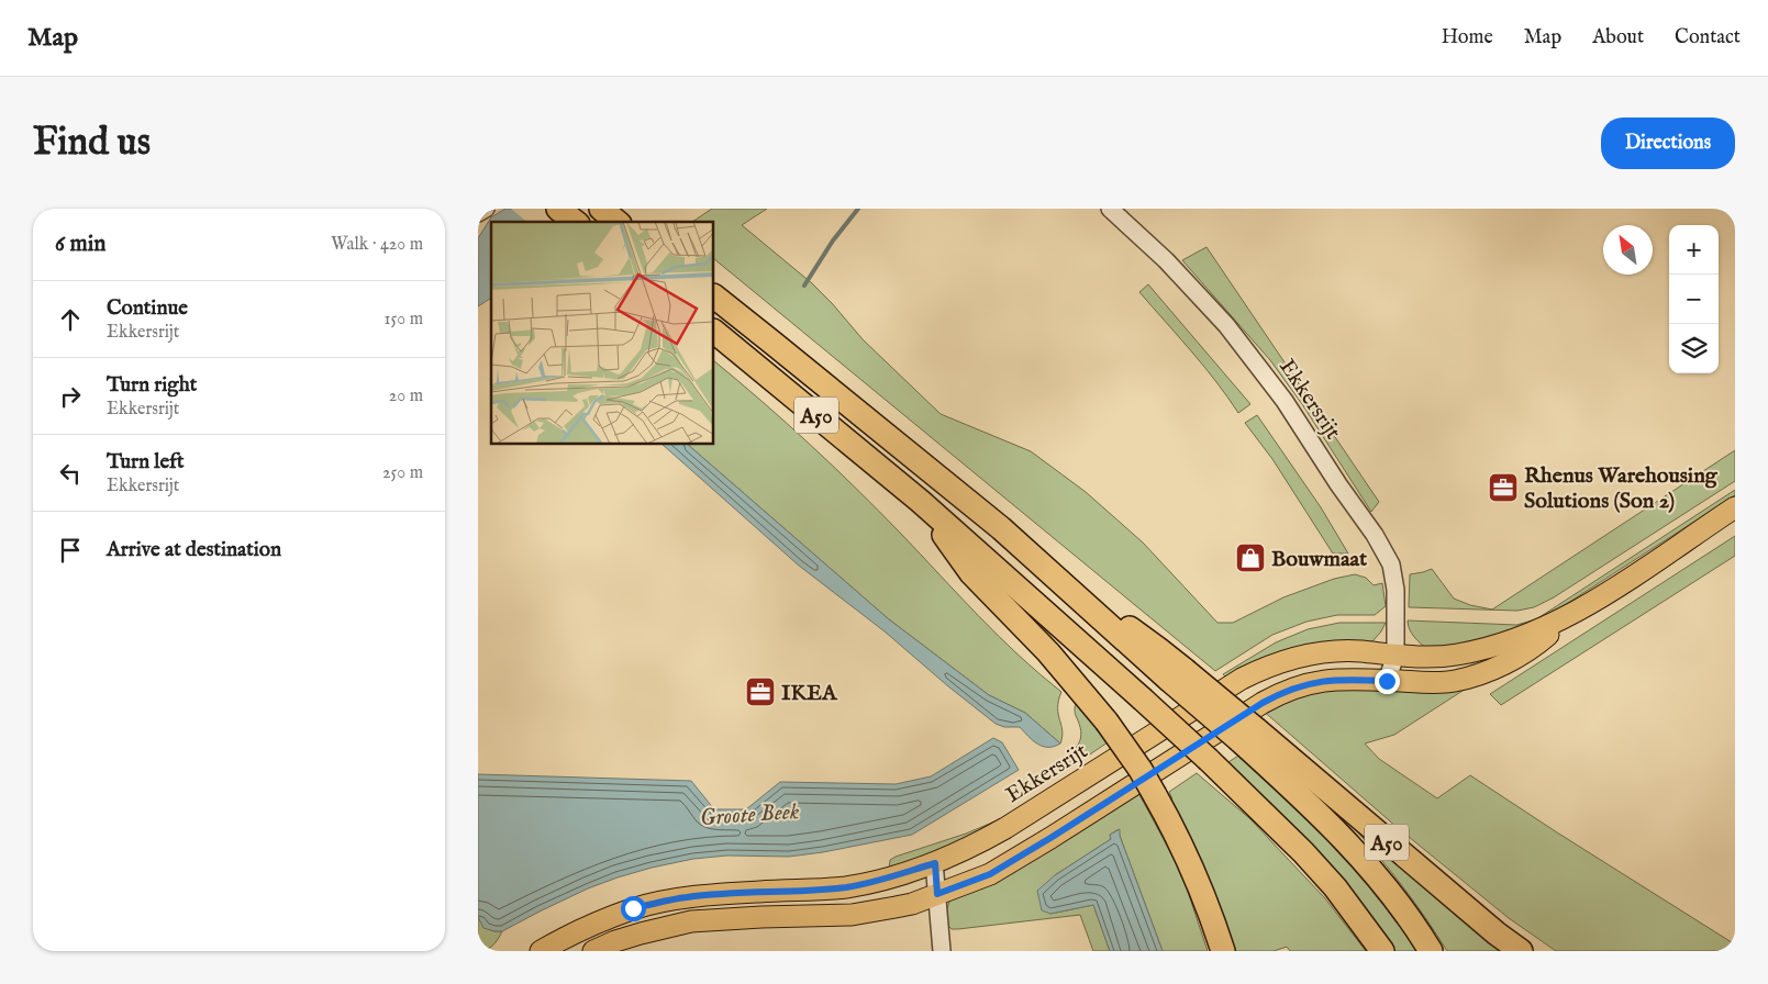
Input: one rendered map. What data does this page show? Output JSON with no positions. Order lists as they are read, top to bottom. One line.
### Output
{"streets":{"highway":["A50"],"main road":["Ekkersrijt"]},"crossings":[["Ekkersrijt","A50"]],"water":["Groote Beek"],"places":{"office":["Rhenus Warehousing Solutions (Son 2)","IKEA"],"shop":["Bouwmaat"]},"north":"top left","page":{"header":"Map","nav":["Home","Map","About","Contact"],"buttons":"Directions","title":"Find us","heading":["6 min","Walk · 420 m"],"map_buttons":["+","−"],"list":[["Continue","Ekkersrijt","150 m"],["Turn right","Ekkersrijt","20 m"],["Turn left","Ekkersrijt","250 m"],"Arrive at destination"]}}
